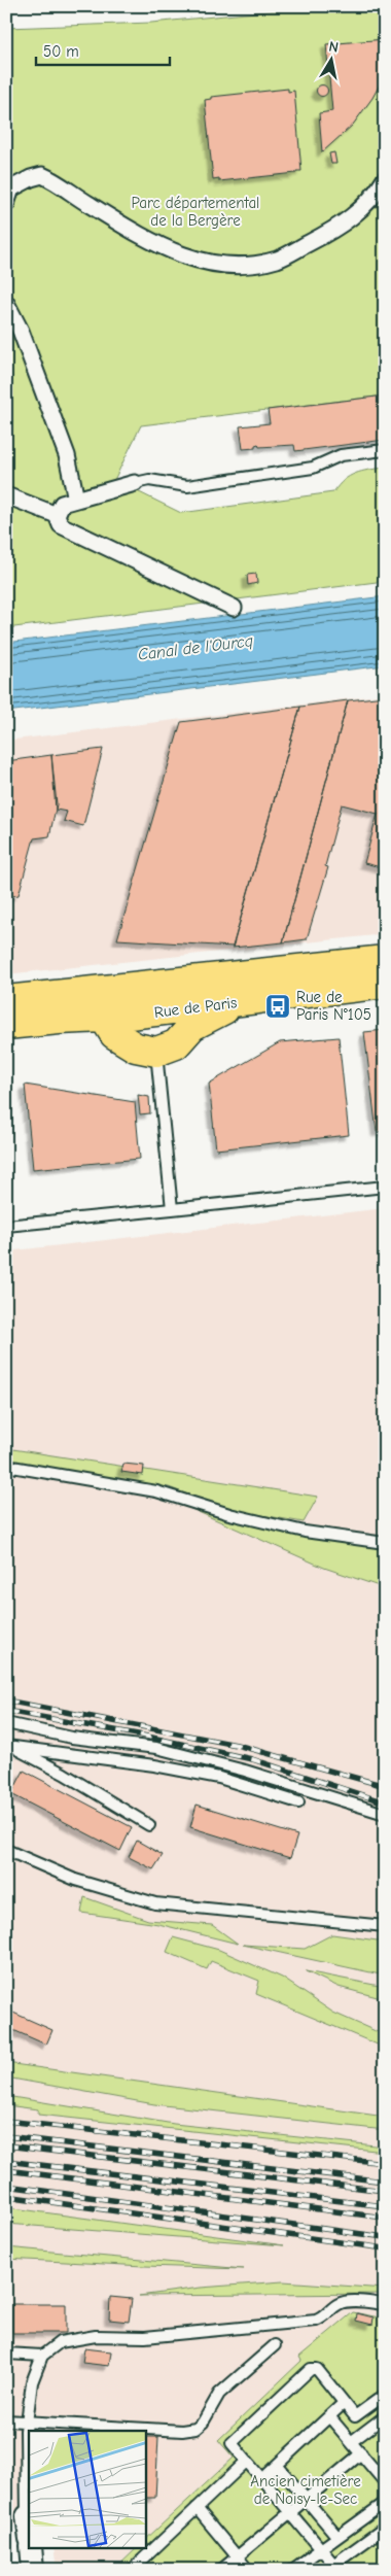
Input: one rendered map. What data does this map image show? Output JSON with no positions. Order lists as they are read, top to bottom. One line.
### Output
{"streets":{"main road":["Rue de Paris"]},"water":["Canal de l'Ourcq"],"parks":["Parc départemental de la Bergère","Ancien cimetière de Noisy-le-Sec"],"places":{"bus stop":["Rue de Paris N°105"]},"scale_bar":"50 m","north":"top"}
